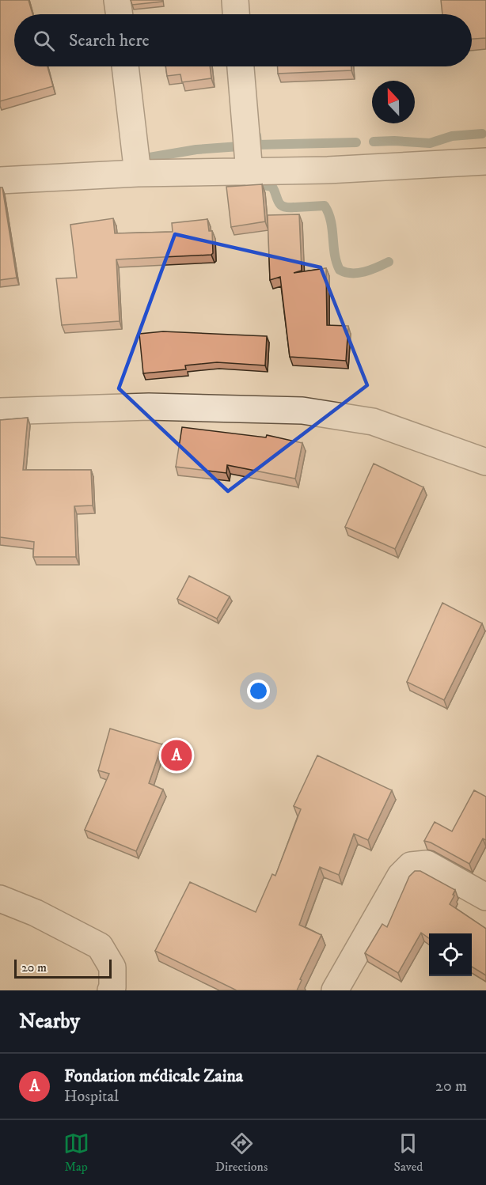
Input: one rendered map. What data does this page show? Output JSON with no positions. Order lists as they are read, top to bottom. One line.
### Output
{"scale_bar":"20 m","north":"top","page":{"search":"Search here","pins":"A","scale":"20 m","heading":"Nearby","list":[{"mark":"A","name":"Fondation médicale Zaina","note":"Hospital","value":"20 m"}],"nav":["Map","Directions","Saved"]}}
